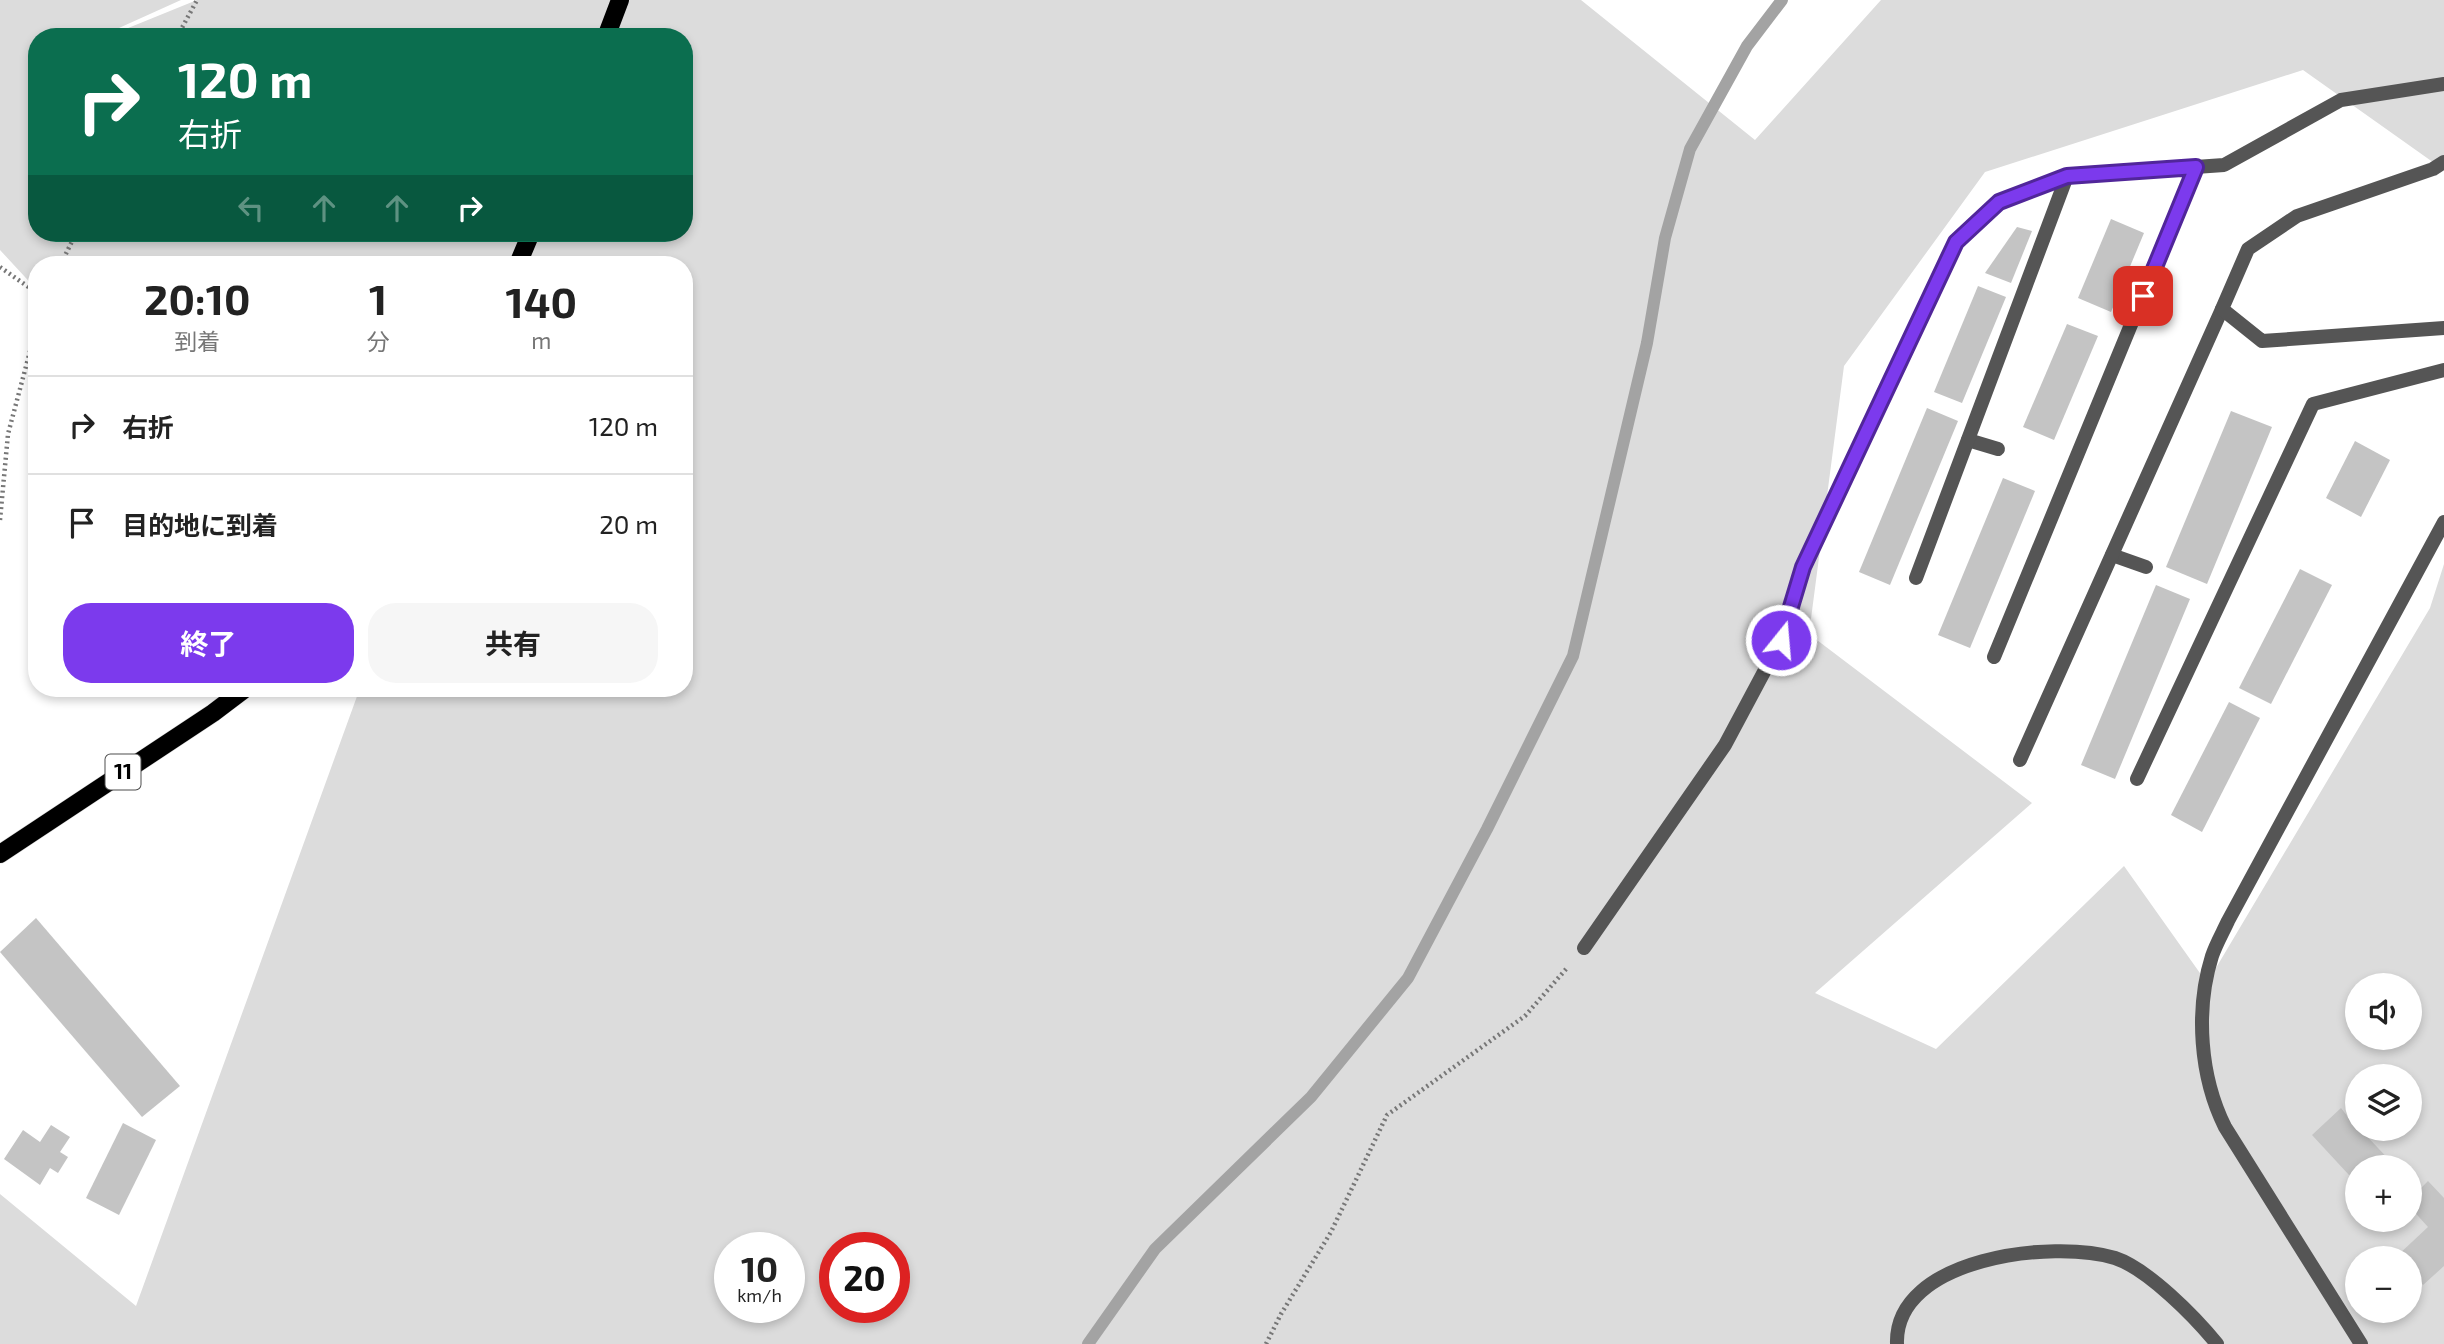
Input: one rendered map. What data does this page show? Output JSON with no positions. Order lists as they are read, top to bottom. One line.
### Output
{"streets":{"main road":["11"]},"page":{"turn":["120 m","右折"],"eta":["20:10","到着","1","分","140","m"],"list":[{"name":"右折","value":"120 m"},{"name":"目的地に到着","value":"20 m"}],"buttons":["終了","共有"],"map_buttons":["+","−"],"speed":"10 km/h","limit":"20"}}
